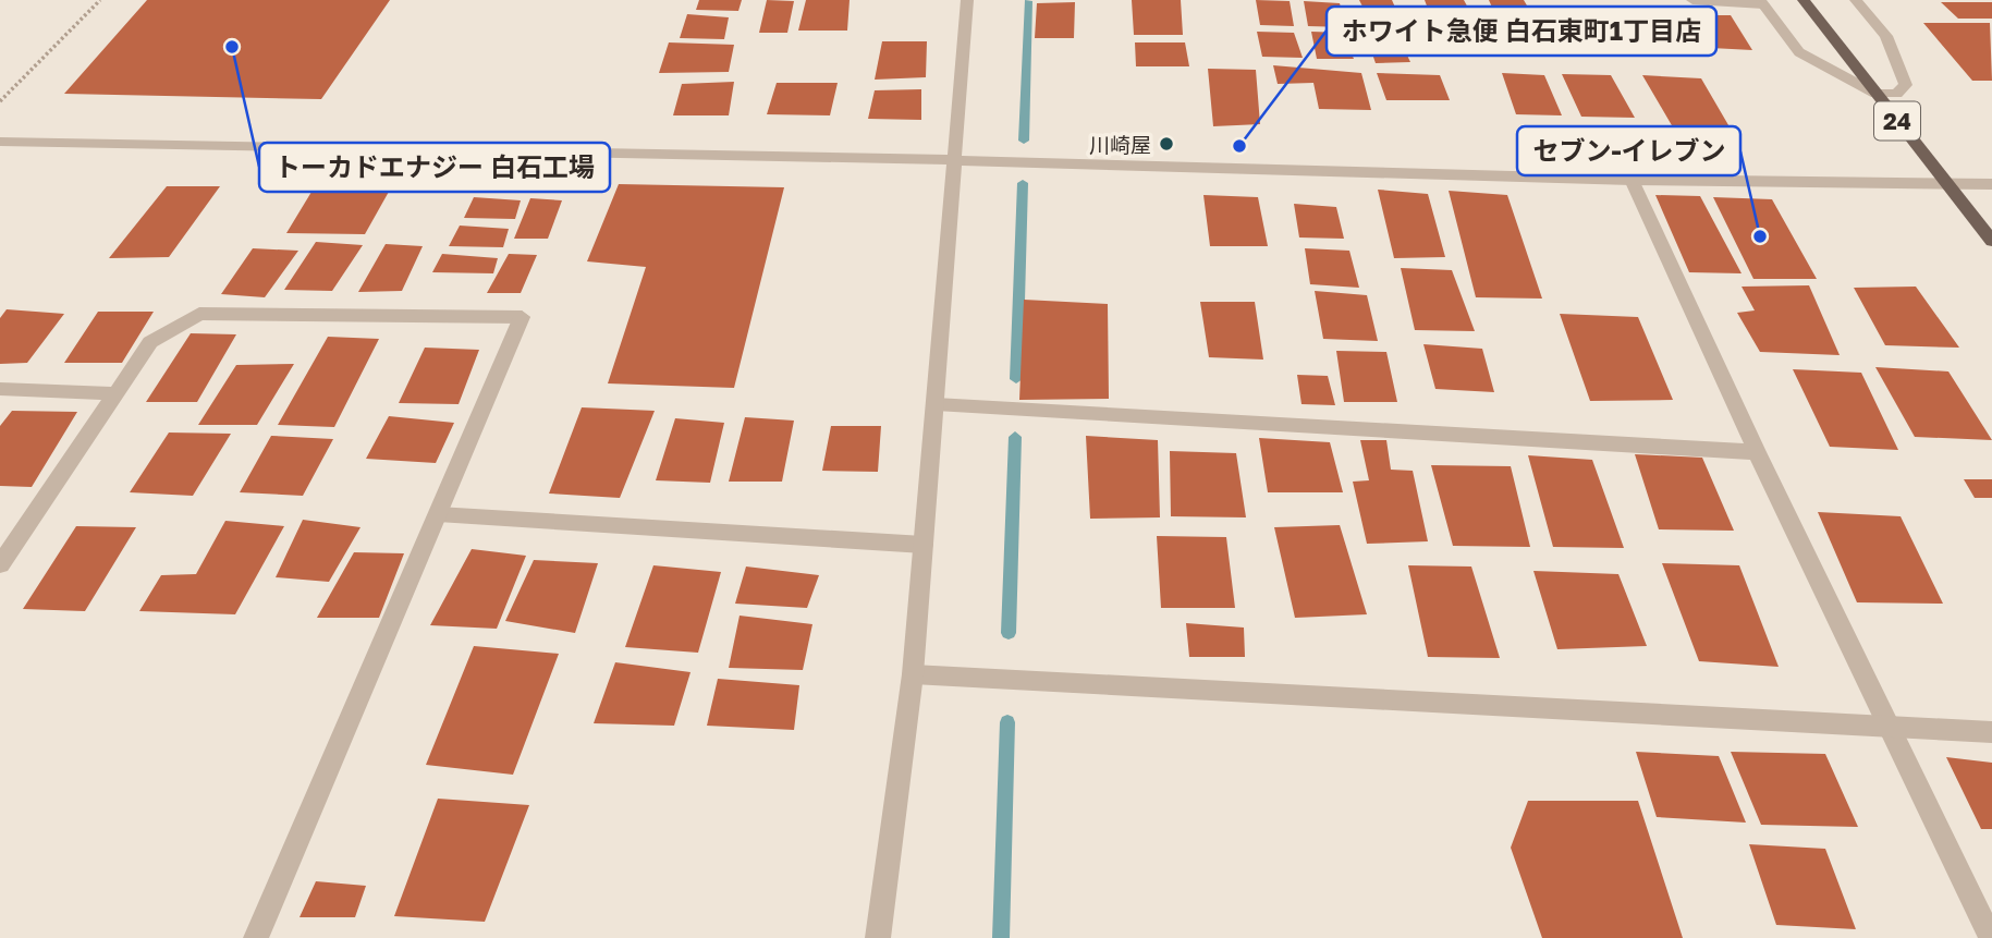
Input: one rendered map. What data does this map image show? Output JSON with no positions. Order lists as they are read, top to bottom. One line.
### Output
{"streets":{"main road":["24"]},"places":["トーカドエナジー 白石工場","川崎屋","ホワイト急便 白石東町1丁目店","セブン-イレブン"]}
